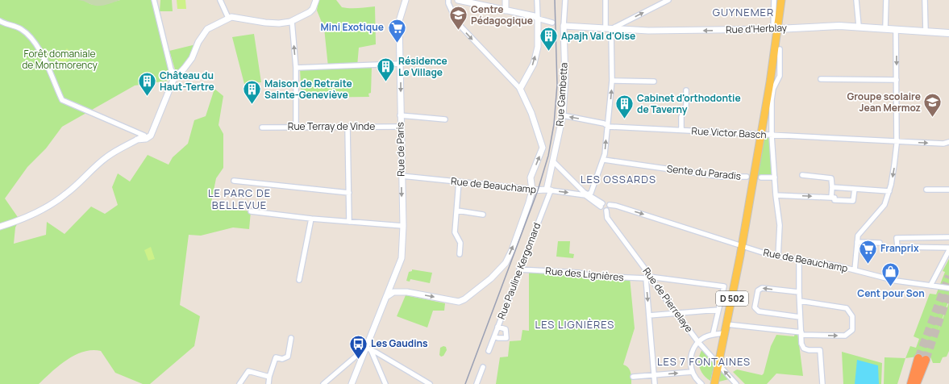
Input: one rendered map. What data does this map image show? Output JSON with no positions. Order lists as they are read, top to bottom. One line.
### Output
{"streets":{"main road":["Rue d'Herblay","D 502"],"street":["Rue Gambetta","Rue Terray de Vinde","Rue Victor Basch","Rue de Paris","Sente du Paradis","Rue de Beauchamp","Rue Pauline Kergomard","Rue des Lignières","Rue de Pierrelaye"]},"crossings":[["Rue d'Herblay","Rue Gambetta"],["Rue d'Herblay","D 502"],["Rue Gambetta","Rue Victor Basch"],["Rue Gambetta","Rue de Beauchamp"],["Rue Gambetta","Rue Pauline Kergomard"],["Rue Terray de Vinde","Rue de Paris"],["Rue Victor Basch","D 502"],["Rue de Paris","Rue de Beauchamp"],["Rue de Beauchamp","Rue Pauline Kergomard"],["Rue de Beauchamp","D 502"],["Rue de Beauchamp","Rue de Pierrelaye"],["Rue Pauline Kergomard","Rue des Lignières"],["Rue des Lignières","Rue de Pierrelaye"],["D 502","Rue de Pierrelaye"]],"districts":["GUYNEMER","LES OSSARDS","LE PARC DE BELLEVUE","LES LIGNIÈRES","LES 7 FONTAINES"],"parks":["Forêt domaniale de Montmorency"],"places":{"school or university":["Centre Pédagogique","Groupe scolaire Jean Mermoz"],"supermarket":["Mini Exotique","Franprix"],"building":["Apajh Val d'Oise","Résidence Le Village","Château du Haut-Tertre","Maison de Retraite Sainte-Geneviève","Cabinet d'orthodontie de Taverny"],"shop":["Cent pour Son"],"bus stop":["Les Gaudins"]}}
